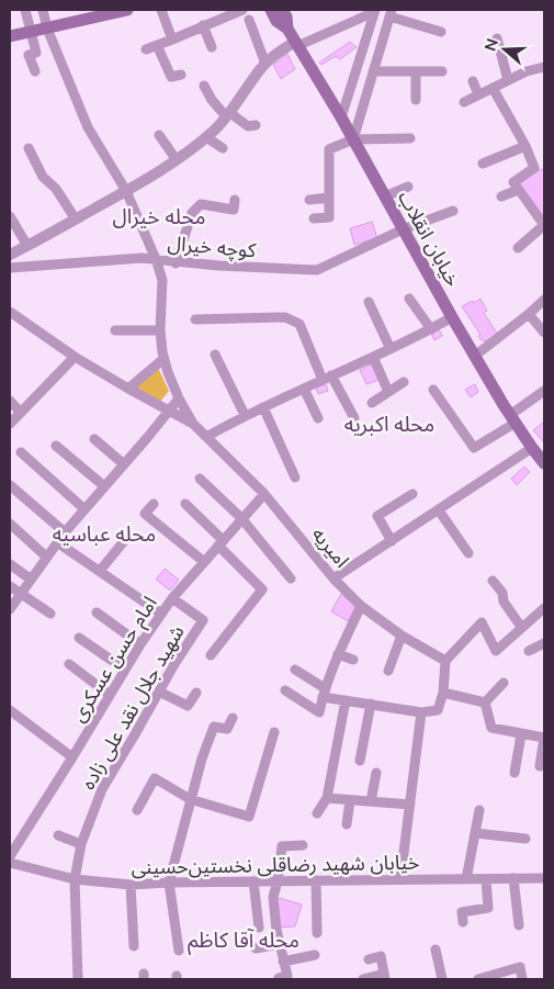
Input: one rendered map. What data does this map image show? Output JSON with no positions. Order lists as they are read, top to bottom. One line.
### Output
{"streets":{"main road":["خیابان انقلاب"],"street":["کوچه خیرال","امیریه","امام حسن عسکری","شهید جلال نقد علی زاده","خیابان شهید رضاقلی نخستین‌حسینی"]},"crossings":[["خیابان انقلاب","کوچه خیرال"],["امیریه","امام حسن عسکری"],["امام حسن عسکری","شهید جلال نقد علی زاده"],["شهید جلال نقد علی زاده","خیابان شهید رضاقلی نخستین‌حسینی"]],"districts":["محله خیرال","محله اکبریه","محله عباسیه","محله آقا کاظم"],"north":"left"}
